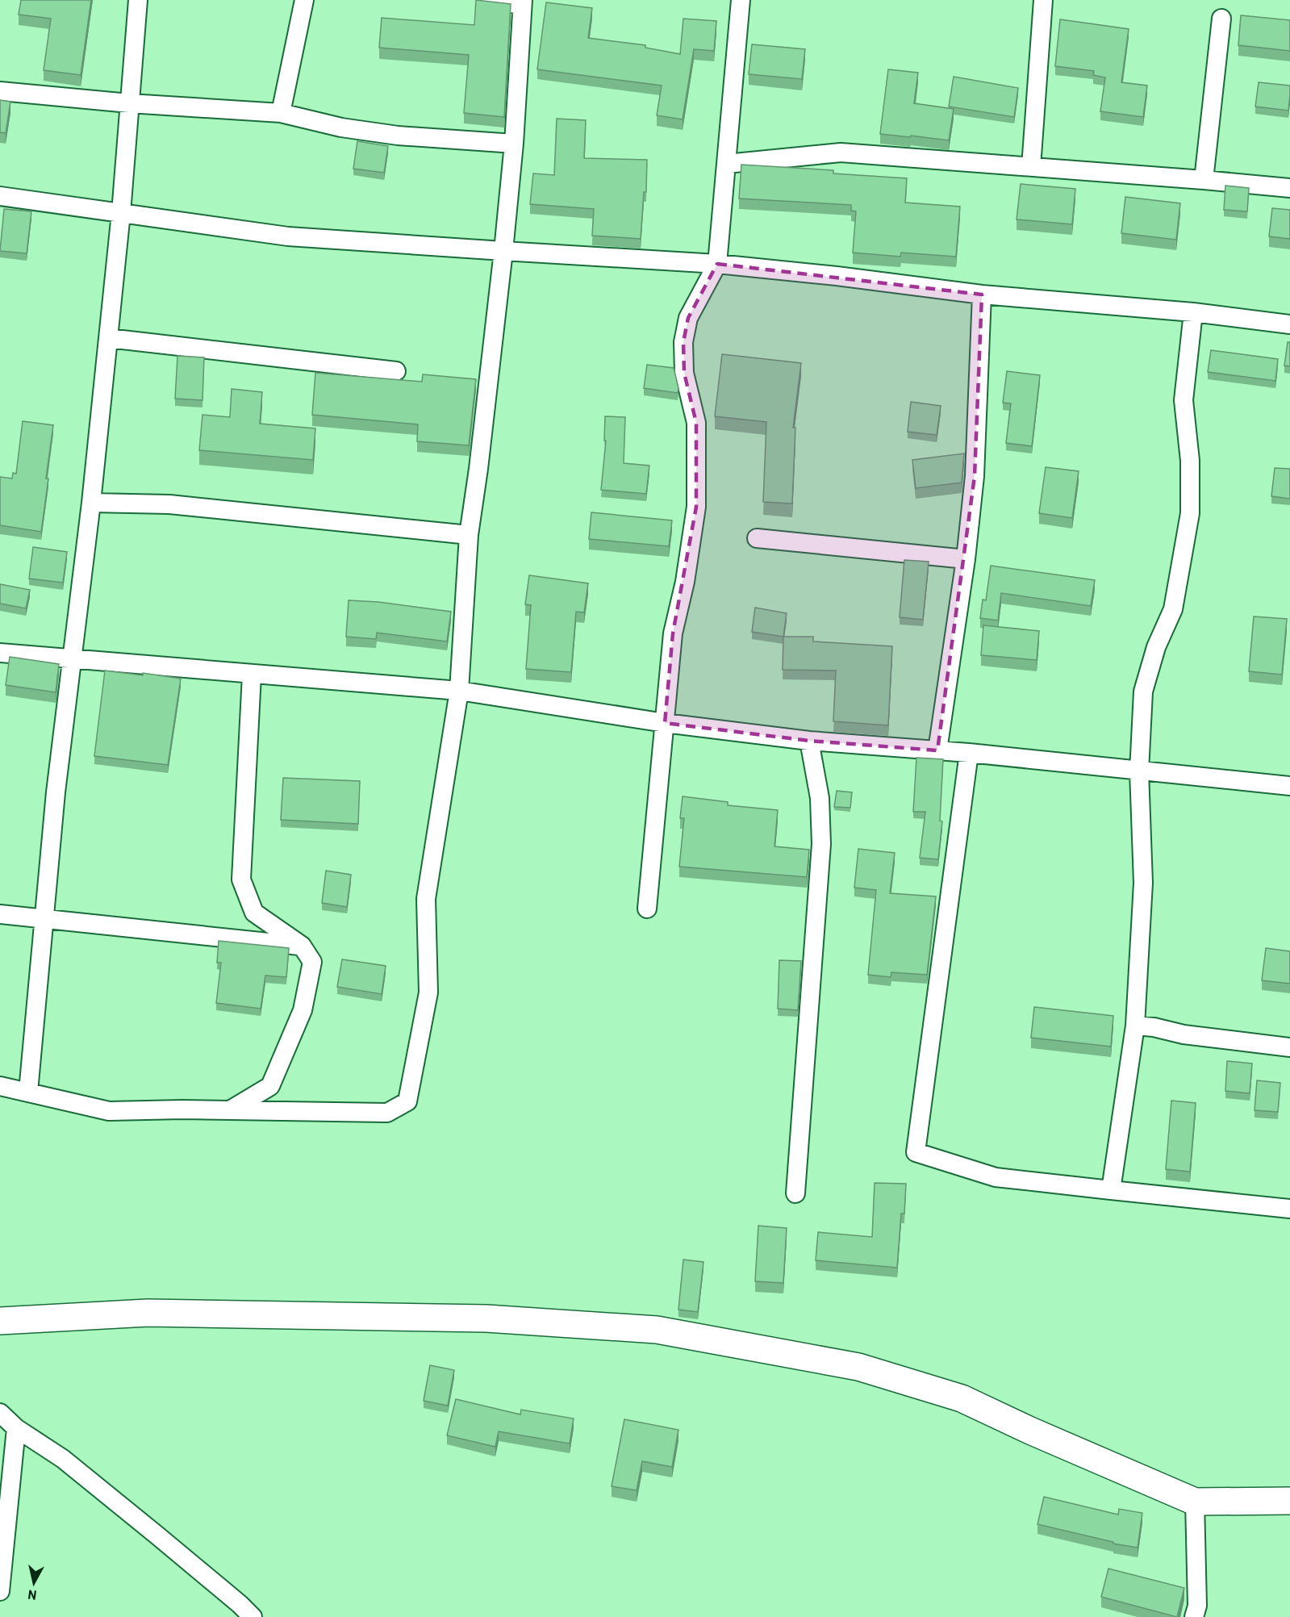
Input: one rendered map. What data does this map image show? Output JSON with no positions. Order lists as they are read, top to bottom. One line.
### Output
{"north":"bottom"}
